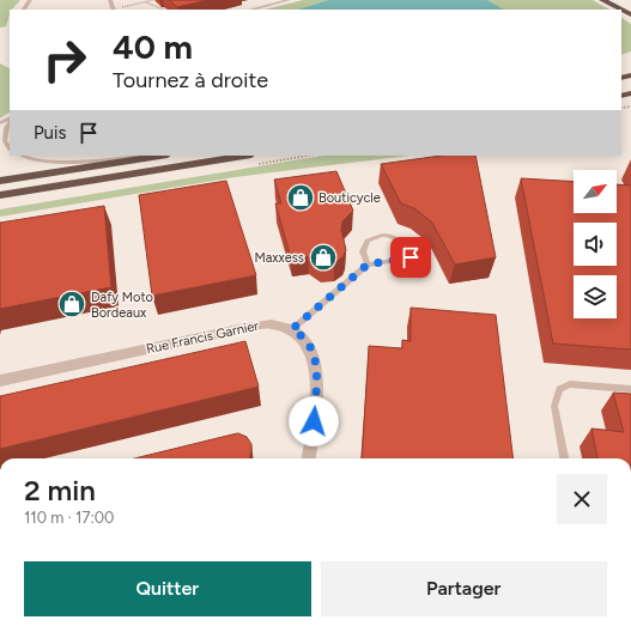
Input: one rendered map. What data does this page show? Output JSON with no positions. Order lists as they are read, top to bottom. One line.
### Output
{"streets":{"street":["Rue Francis Garnier"]},"places":{"shop":["Bouticycle","Maxxess","Dafy Moto Bordeaux"]},"north":"top right","page":{"turn":["40 m","Tournez à droite"],"then":"Puis","heading":["2 min","110 m · 17:00"],"buttons":["Quitter","Partager"]}}
